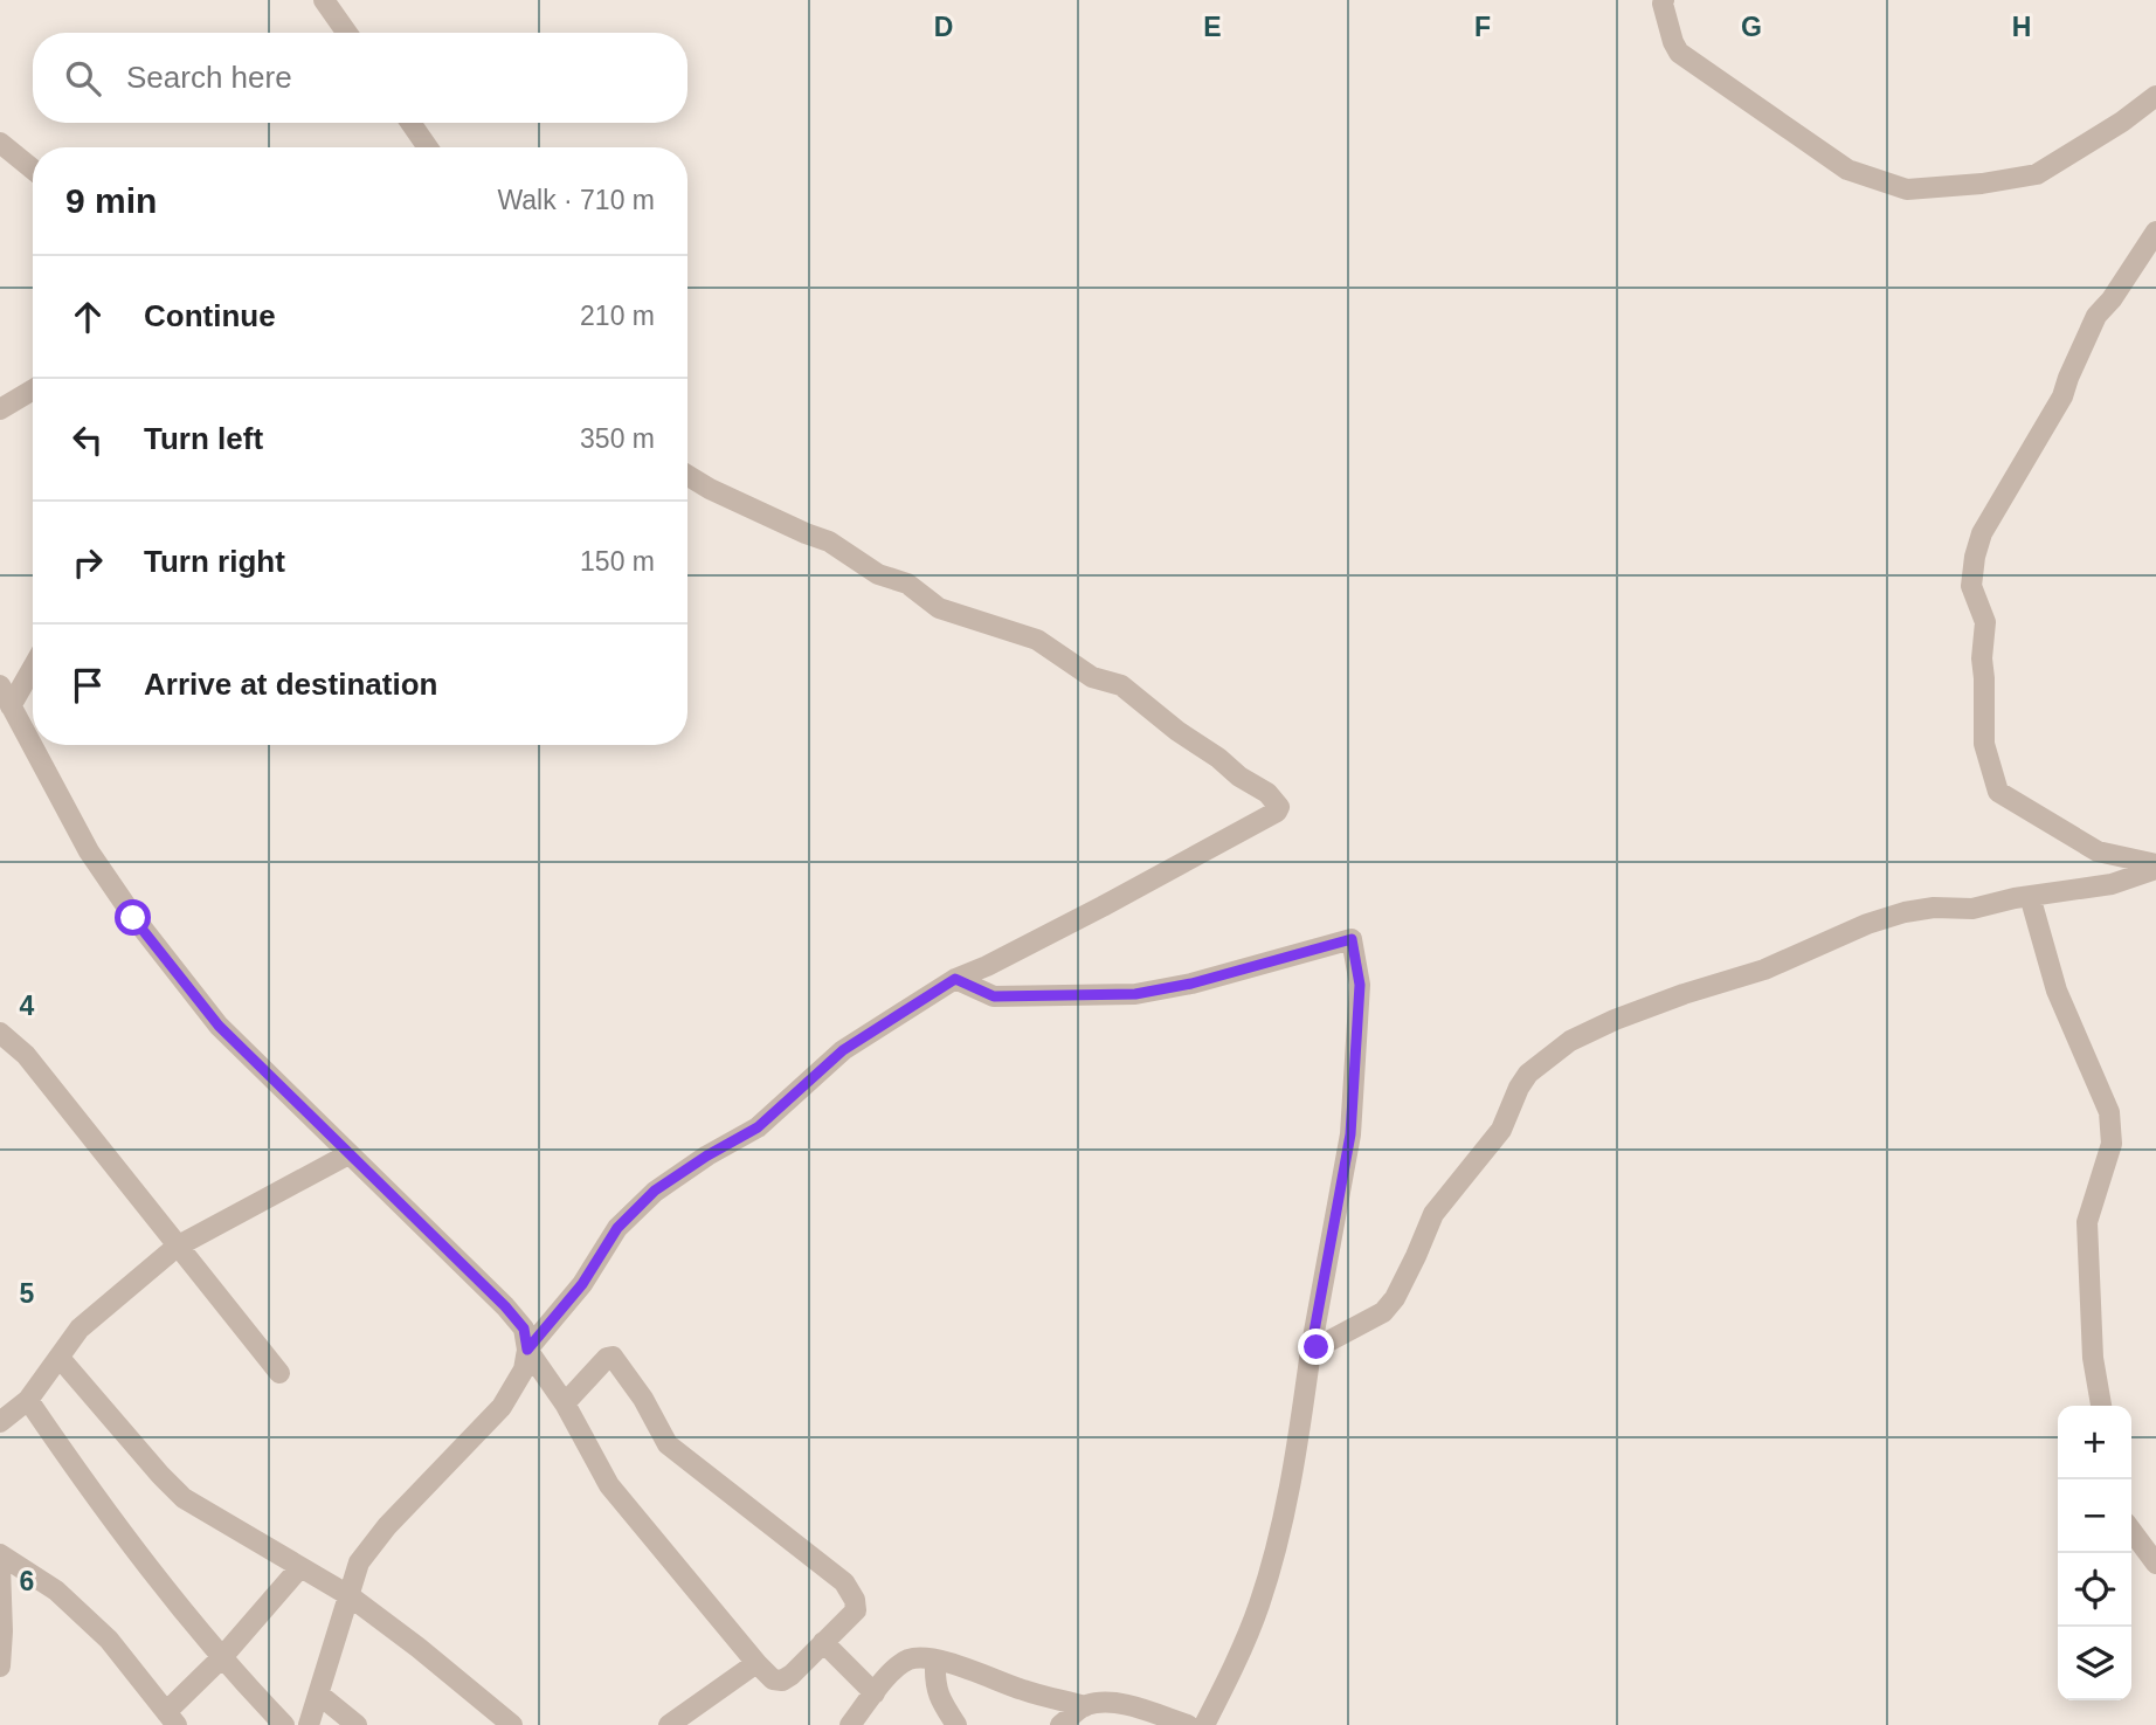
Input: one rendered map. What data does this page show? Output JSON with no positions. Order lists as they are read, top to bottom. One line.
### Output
{"page":{"search":"Search here","heading":["9 min","Walk · 710 m"],"list":[["Continue","210 m"],["Turn left","350 m"],["Turn right","150 m"],"Arrive at destination"],"map_buttons":["+","−"]},"grid":{"columns":["D","E","F","G","H"],"rows":["4","5","6"]}}
